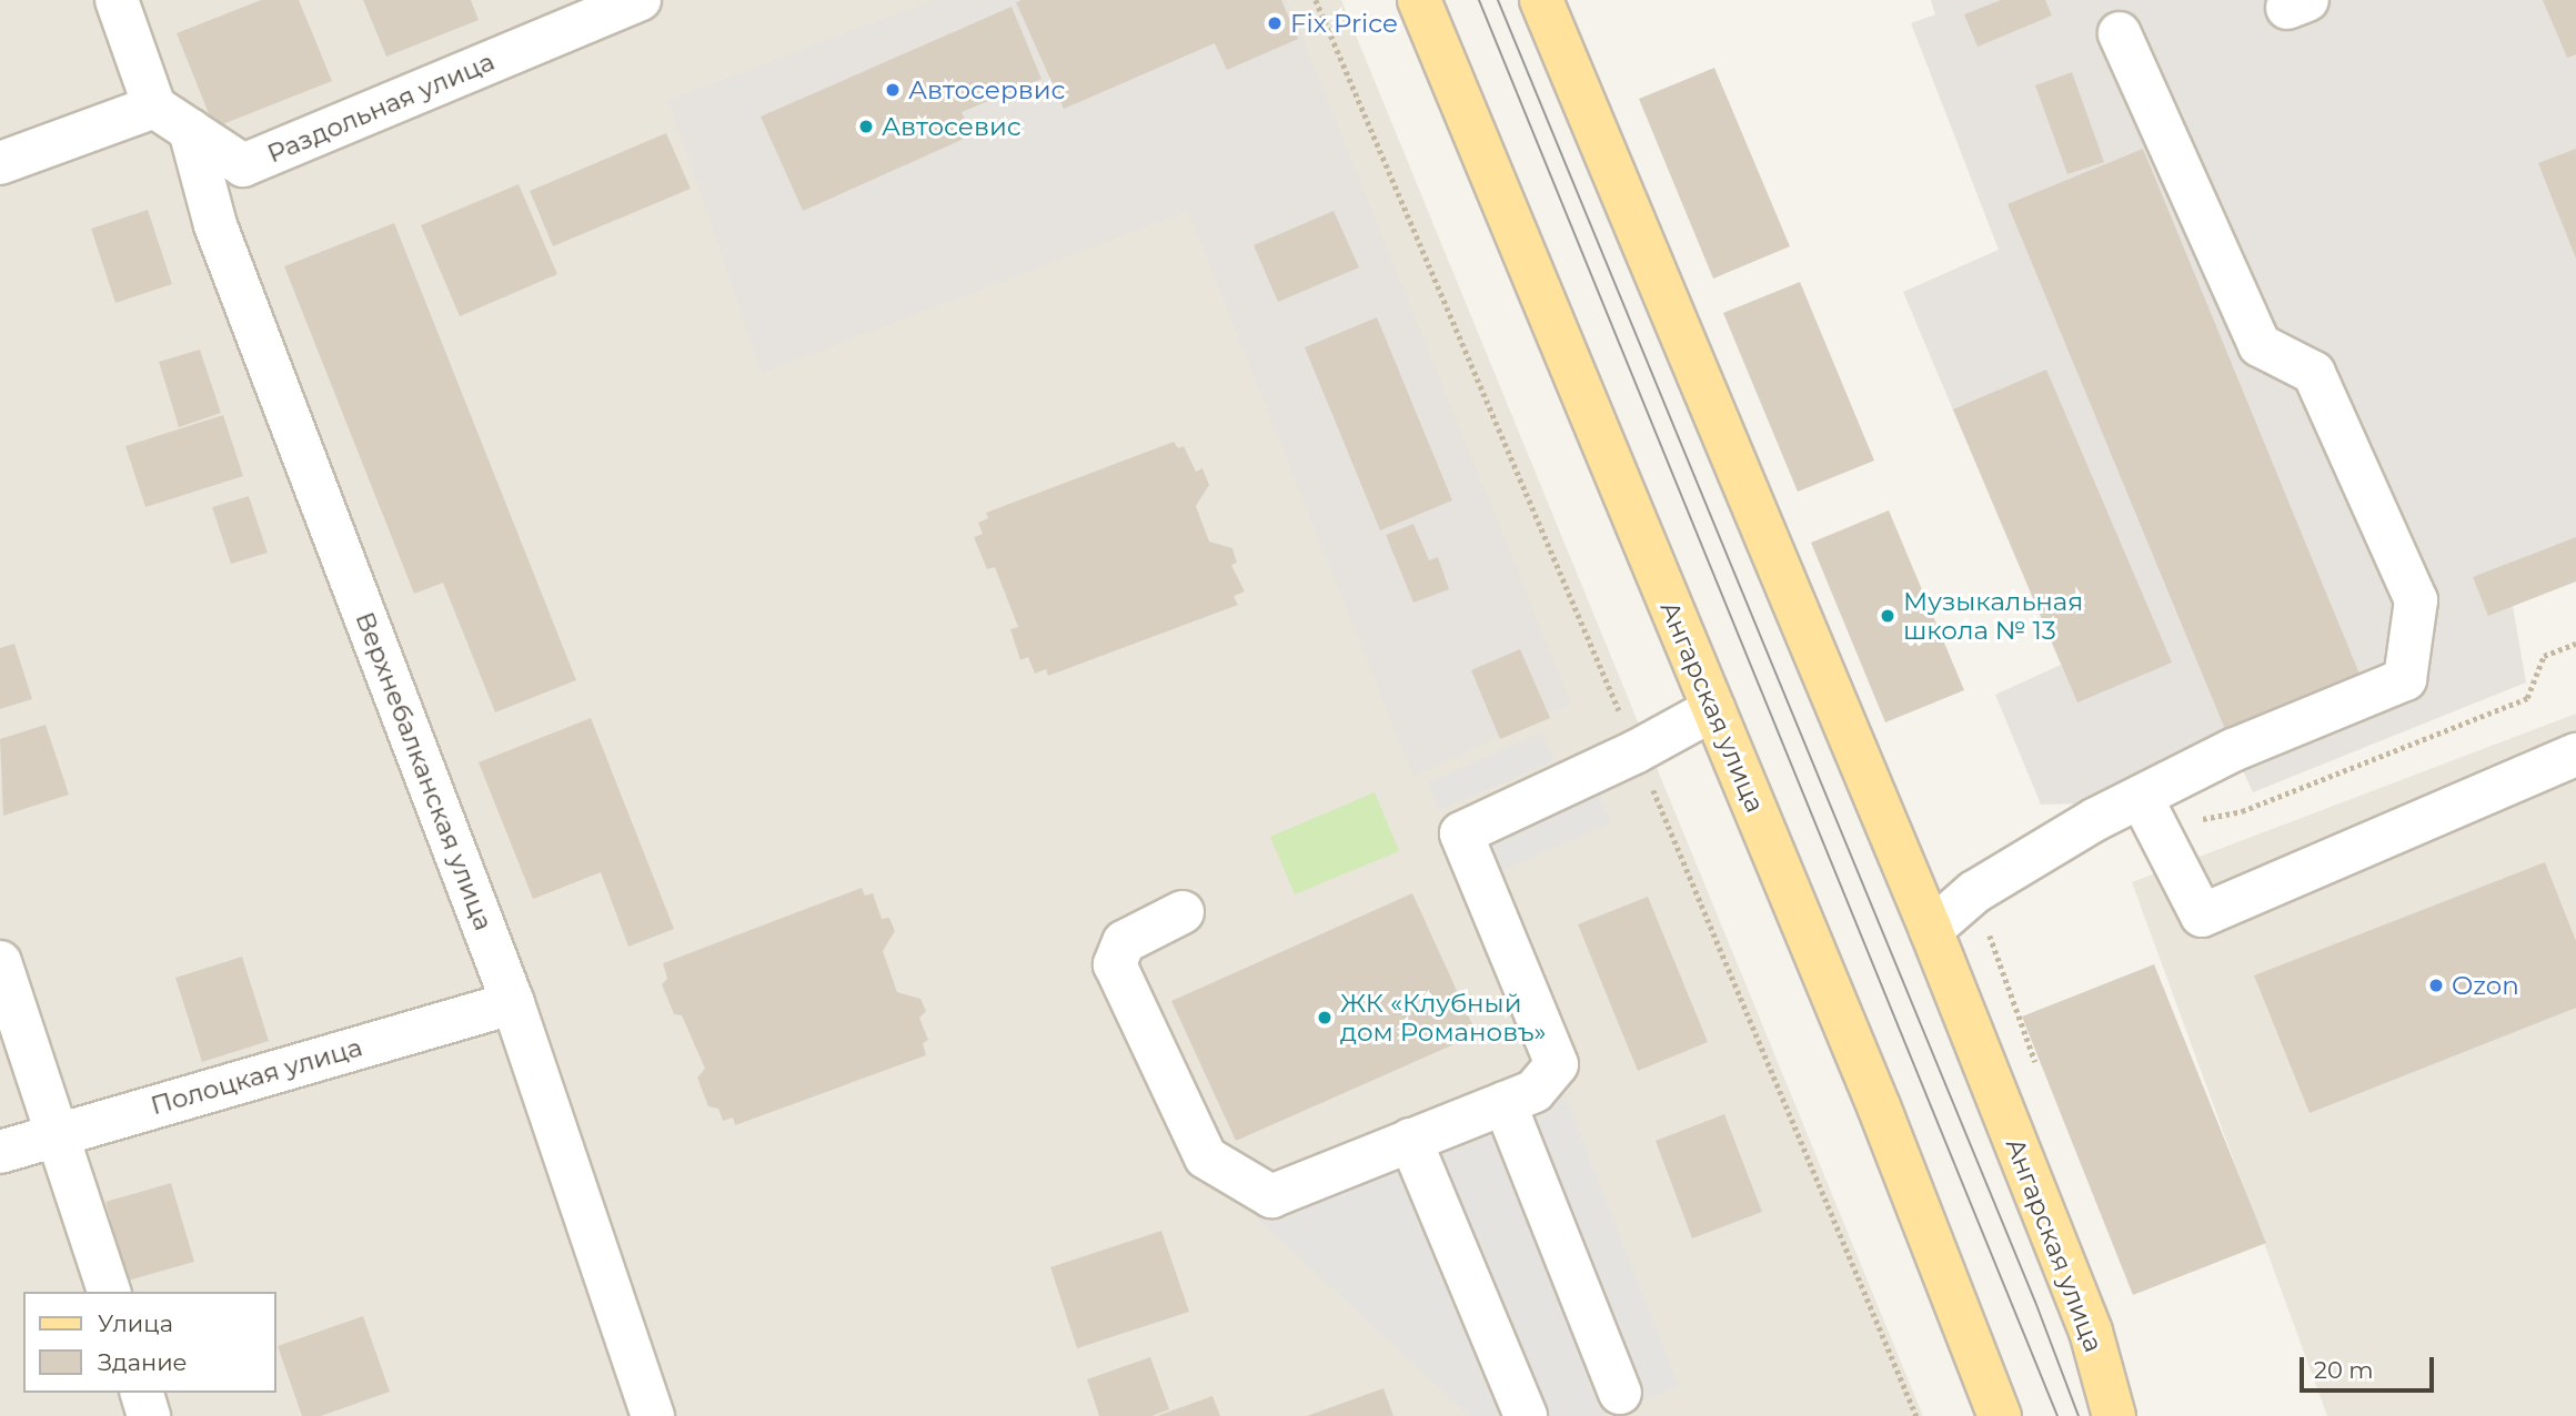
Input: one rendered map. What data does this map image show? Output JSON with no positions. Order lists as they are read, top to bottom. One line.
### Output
{"streets":{"main road":["Ангарская улица"],"street":["Раздольная улица","Верхнебалканская улица","Полоцкая улица"]},"crossings":[["Раздольная улица","Верхнебалканская улица"],["Верхнебалканская улица","Полоцкая улица"]],"places":["Fix Price","Автосервис","Автосевис","Музыкальная школа № 13","Ozon","ЖК «Клубный дом Романовъ»"],"legend":["Улица","Здание"],"scale_bar":"20 m"}
